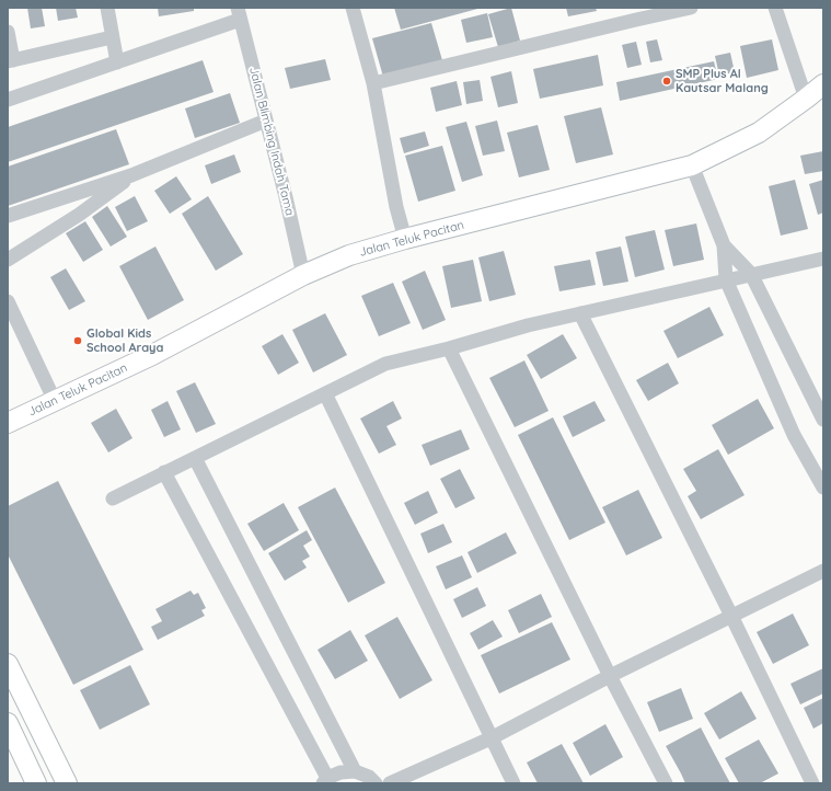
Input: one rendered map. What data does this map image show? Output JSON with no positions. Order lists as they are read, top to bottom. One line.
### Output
{"streets":{"street":["Jalan Blimbing Indah Tama","Jalan Teluk Pacitan"]},"crossings":[["Jalan Blimbing Indah Tama","Jalan Teluk Pacitan"]],"places":["SMP Plus Al Kautsar Malang","Global Kids School Araya"]}
